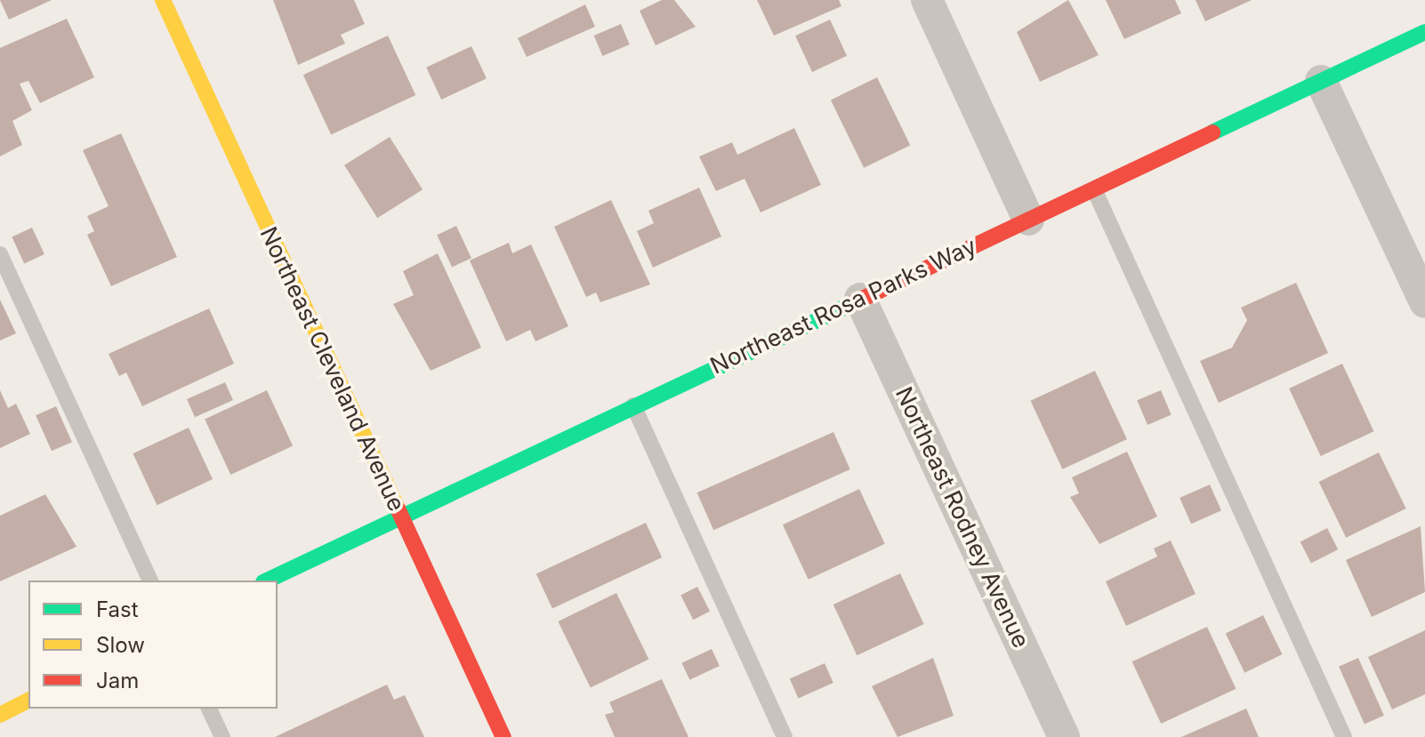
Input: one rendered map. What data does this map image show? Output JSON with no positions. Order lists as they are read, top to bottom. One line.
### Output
{"streets":{"street":["Northeast Rosa Parks Way","Northeast Cleveland Avenue","Northeast Rodney Avenue"]},"crossings":[["Northeast Rosa Parks Way","Northeast Cleveland Avenue"],["Northeast Rosa Parks Way","Northeast Rodney Avenue"]],"legend":["Fast","Slow","Jam"]}
